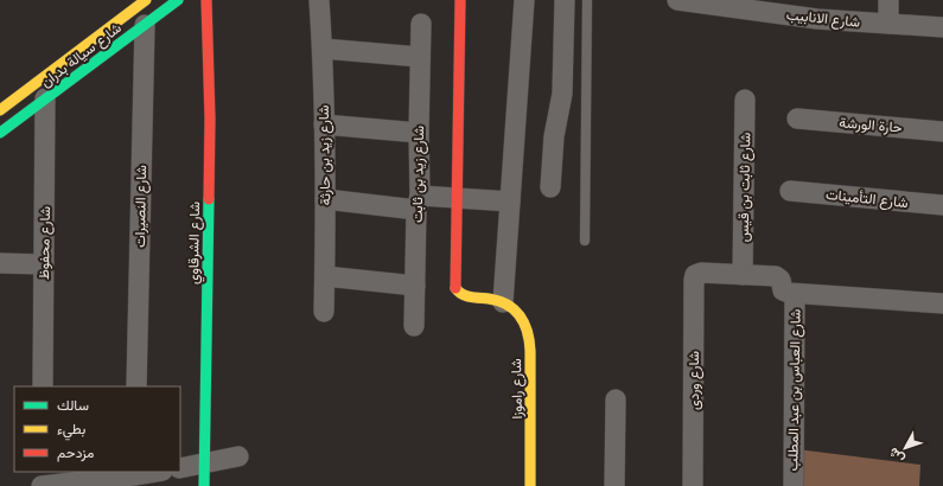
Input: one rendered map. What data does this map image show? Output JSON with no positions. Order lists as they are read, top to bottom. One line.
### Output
{"streets":{"street":["شارع الانابيب","شارع سيالة بدران","حارة الورشة","شارع زيد بن حارثة","شارع زيد بن ثابت","شارع ثابت بن قيس","شارع التأمينات","شارع النصيرات","شارع محفوظ","شارع الشرقاوي","شارع وردى","شارع راموزا","شارع العباس بن عبد المطلب"]},"crossings":[["شارع سيالة بدران","شارع النصيرات"],["شارع سيالة بدران","شارع محفوظ"],["شارع ثابت بن قيس","شارع وردى"]],"legend":["سالك","بطيء","مزدحم"],"north":"bottom left"}
